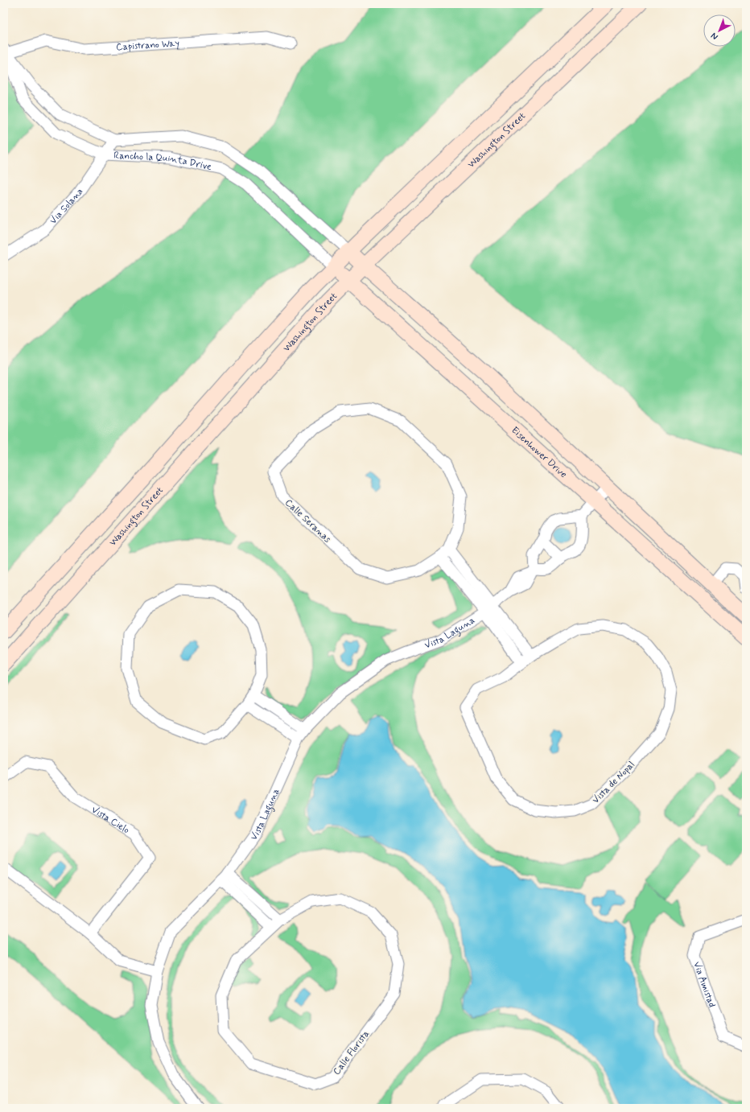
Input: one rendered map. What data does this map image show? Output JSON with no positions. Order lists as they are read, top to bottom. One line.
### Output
{"streets":{"main road":["Washington Street","Eisenhower Drive"],"street":["Capistrano Way","Rancho la Quinta Drive","Via Solana","Calle Seranas","Vista Laguna","Vista de Nopal","Vista Cielo","Via Amistad","Calle Florista"]},"crossings":[["Capistrano Way","Rancho la Quinta Drive"],["Washington Street","Eisenhower Drive"],["Rancho la Quinta Drive","Via Solana"],["Rancho la Quinta Drive","Eisenhower Drive"]],"north":"bottom left"}
